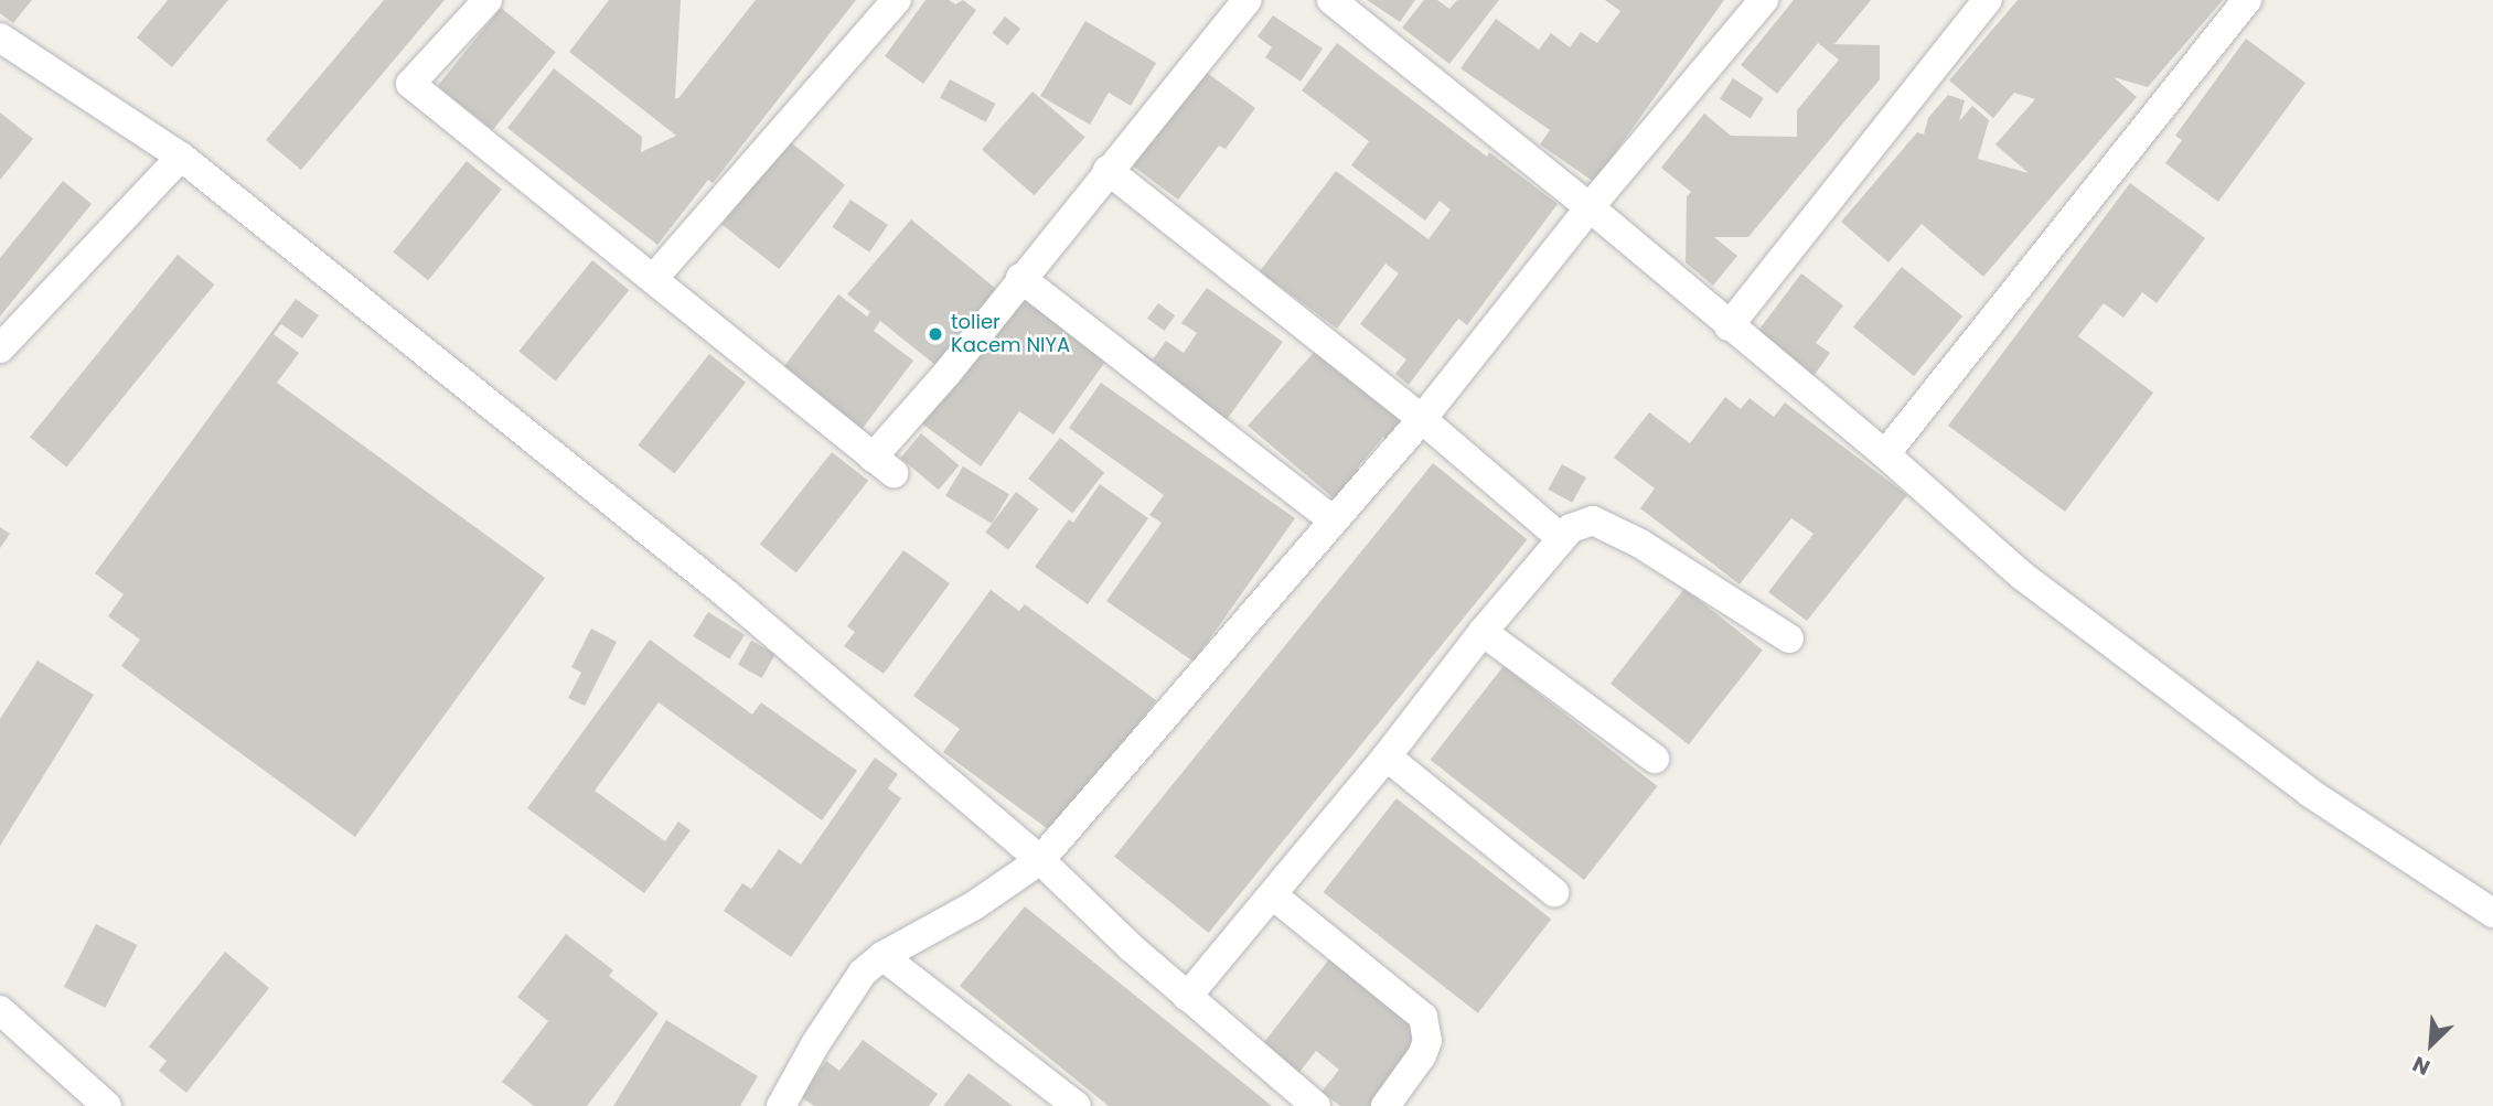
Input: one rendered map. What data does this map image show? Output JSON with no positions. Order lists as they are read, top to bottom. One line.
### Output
{"places":["tolier Kacem NIYA"],"north":"bottom left"}
